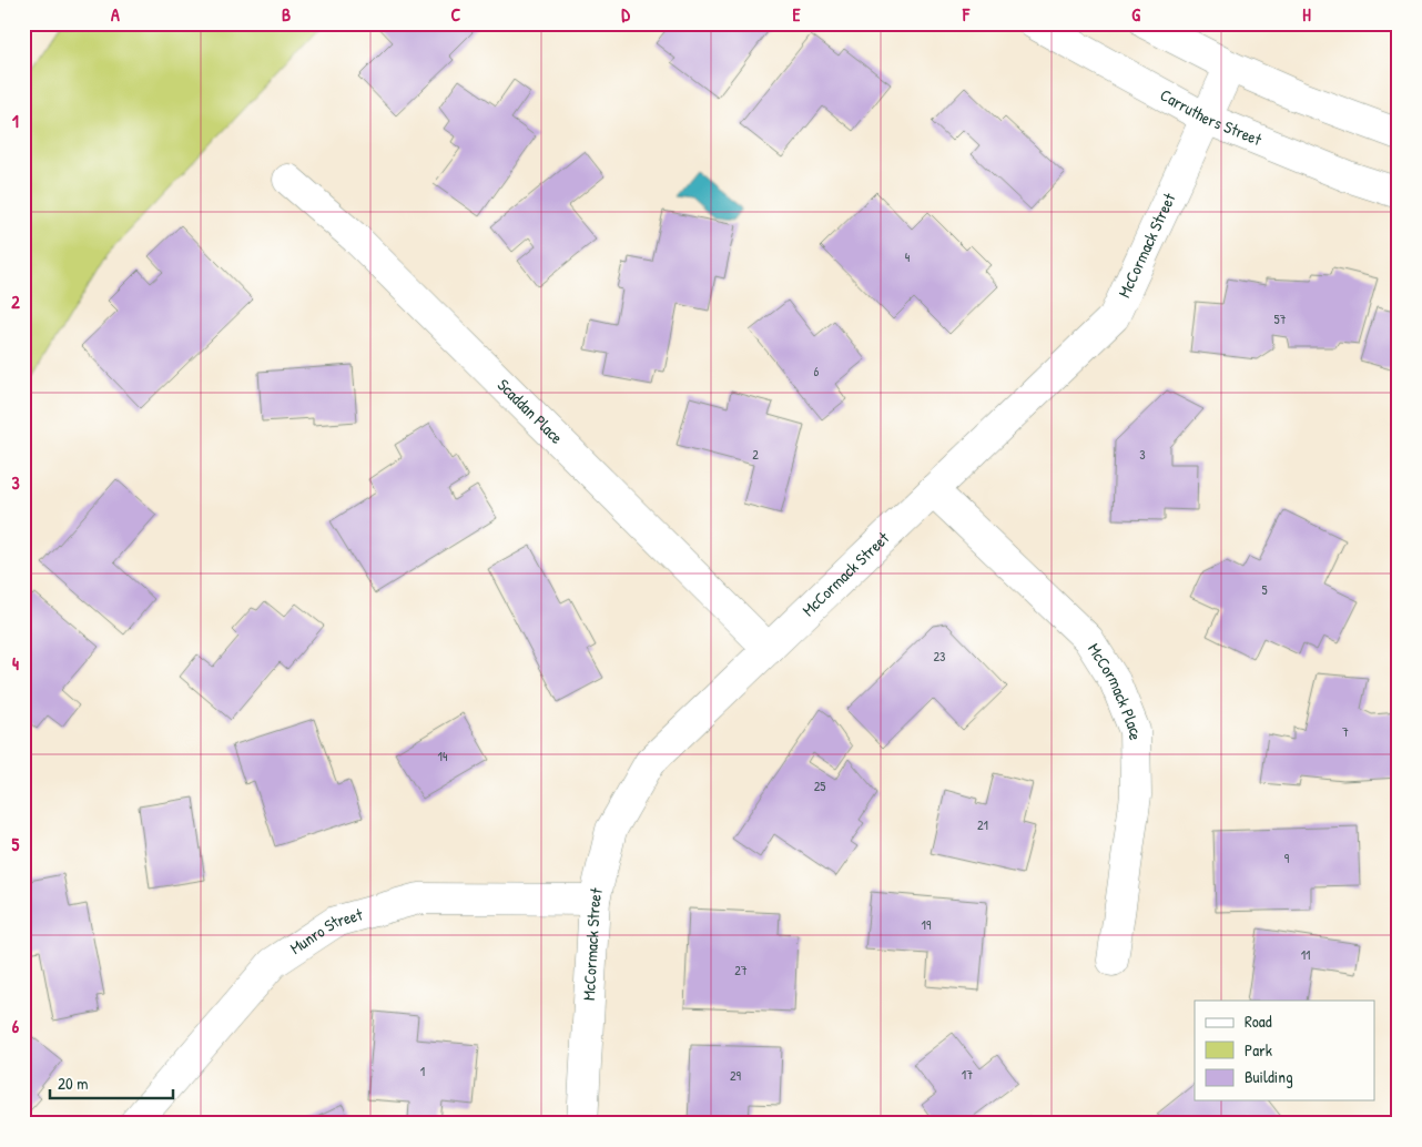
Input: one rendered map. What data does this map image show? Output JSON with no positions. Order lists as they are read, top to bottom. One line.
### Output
{"streets":{"street":["Carruthers Street","McCormack Street","Scaddan Place","McCormack Place","Munro Street"]},"crossings":[["Carruthers Street","McCormack Street"],["McCormack Street","Scaddan Place"],["McCormack Street","McCormack Place"],["McCormack Street","Munro Street"]],"house_numbers":["4","57","6","2","3","5","23","7","14","25","21","9","19","11","27","1","17","29"],"legend":["Road","Park","Building"],"scale_bar":"20 m","grid":{"columns":["A","B","C","D","E","F","G","H"],"rows":["1","2","3","4","5","6"]}}
